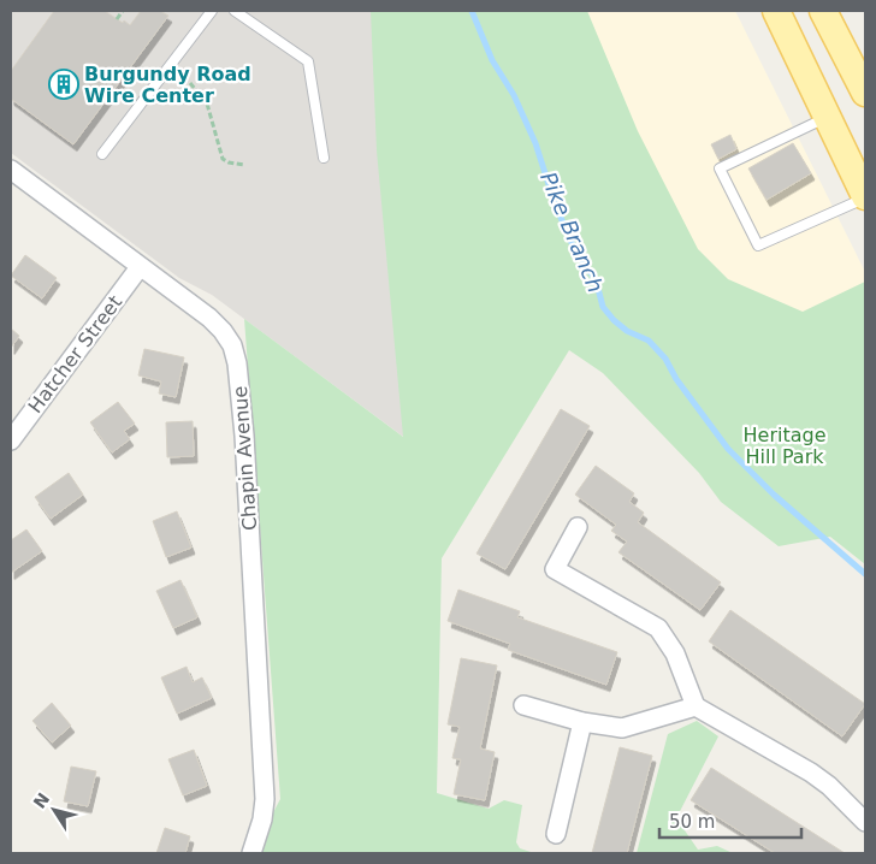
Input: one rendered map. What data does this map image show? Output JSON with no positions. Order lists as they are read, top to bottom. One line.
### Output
{"streets":{"street":["Hatcher Street","Chapin Avenue"]},"crossings":[["Hatcher Street","Chapin Avenue"]],"water":["Pike Branch"],"parks":["Heritage Hill Park"],"places":{"building":["Burgundy Road Wire Center"]},"scale_bar":"50 m","north":"top left"}
